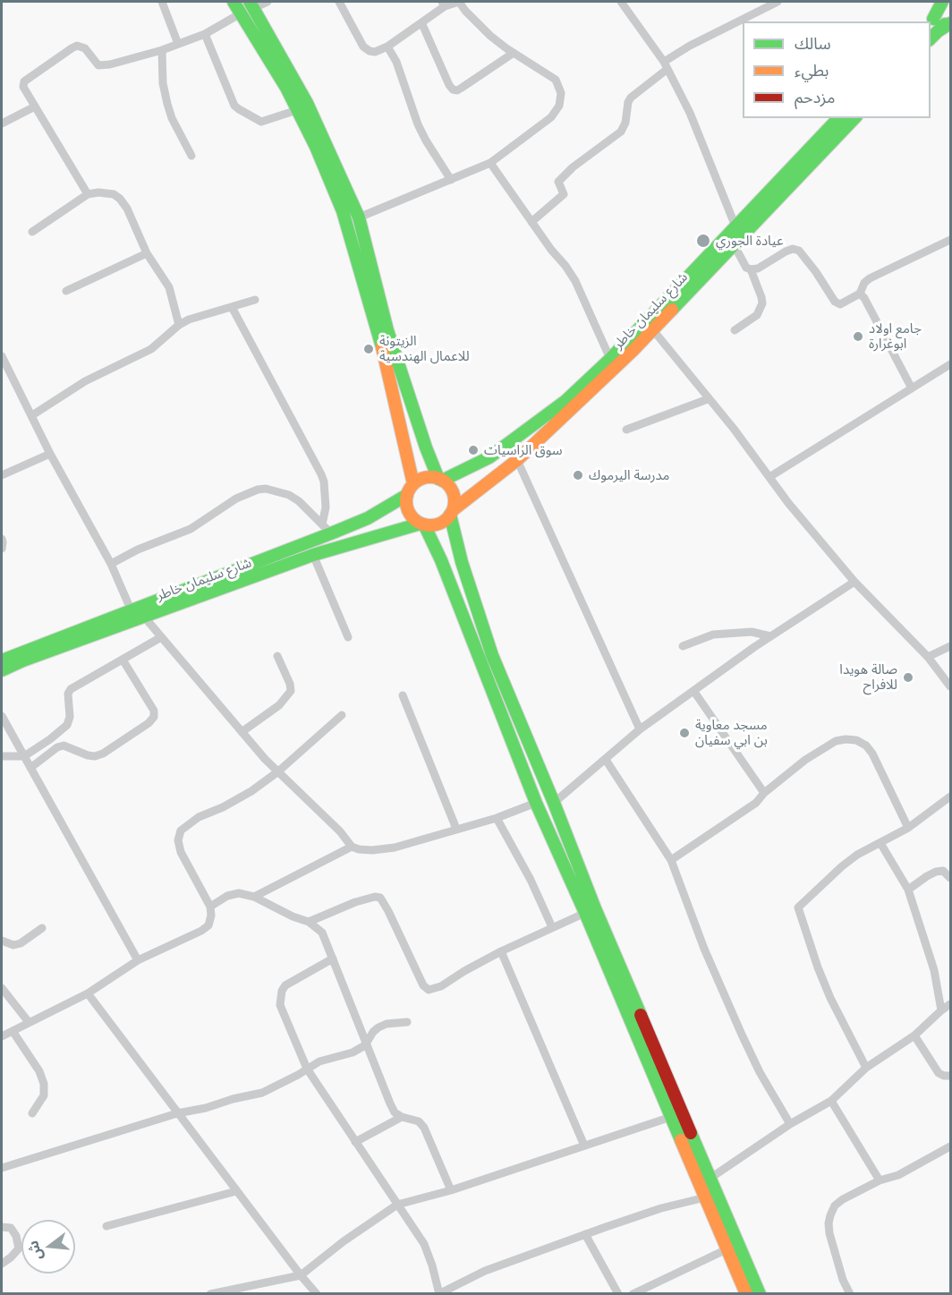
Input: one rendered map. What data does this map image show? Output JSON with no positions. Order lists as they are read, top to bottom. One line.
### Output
{"streets":{"street":["شارع سليمان خاطر"]},"places":["عيادة الجوري","جامع اولاد ابوغرارة","الزيتونة للاعمال الهندسية","سوق الراسيات","مدرسة اليرموك","صالة هويدا للافراح","مسجد معاوية بن ابي سفيان"],"legend":["سالك","بطيء","مزدحم"],"north":"left"}
